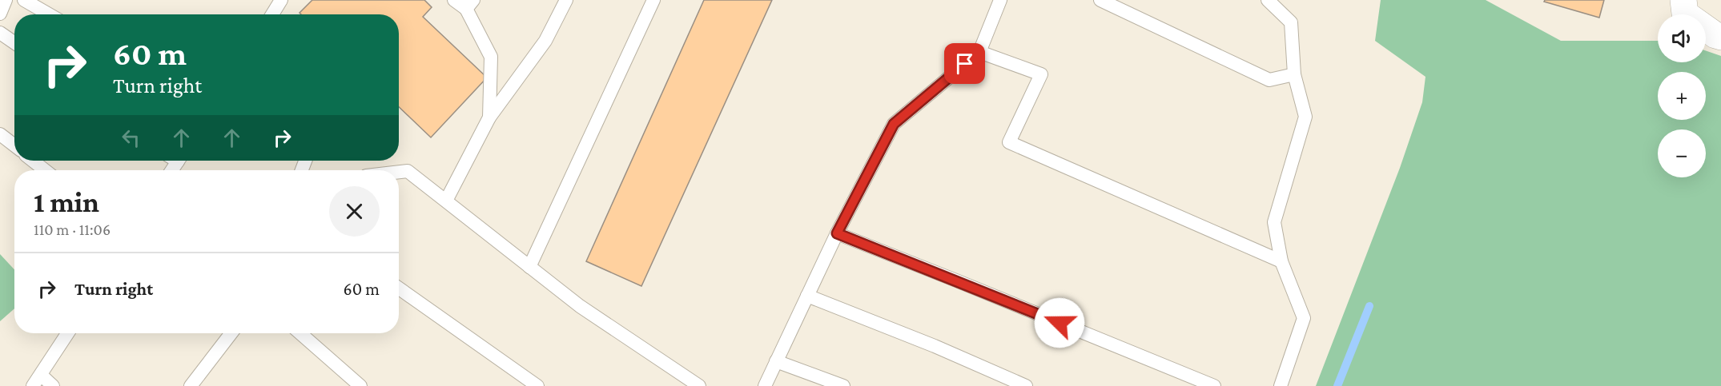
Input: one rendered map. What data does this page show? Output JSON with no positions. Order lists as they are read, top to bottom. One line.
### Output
{"page":{"map_buttons":["+","−"],"turn":["60 m","Turn right"],"heading":["1 min","110 m · 11:06"],"list":[{"name":"Turn right","value":"60 m"}]}}
